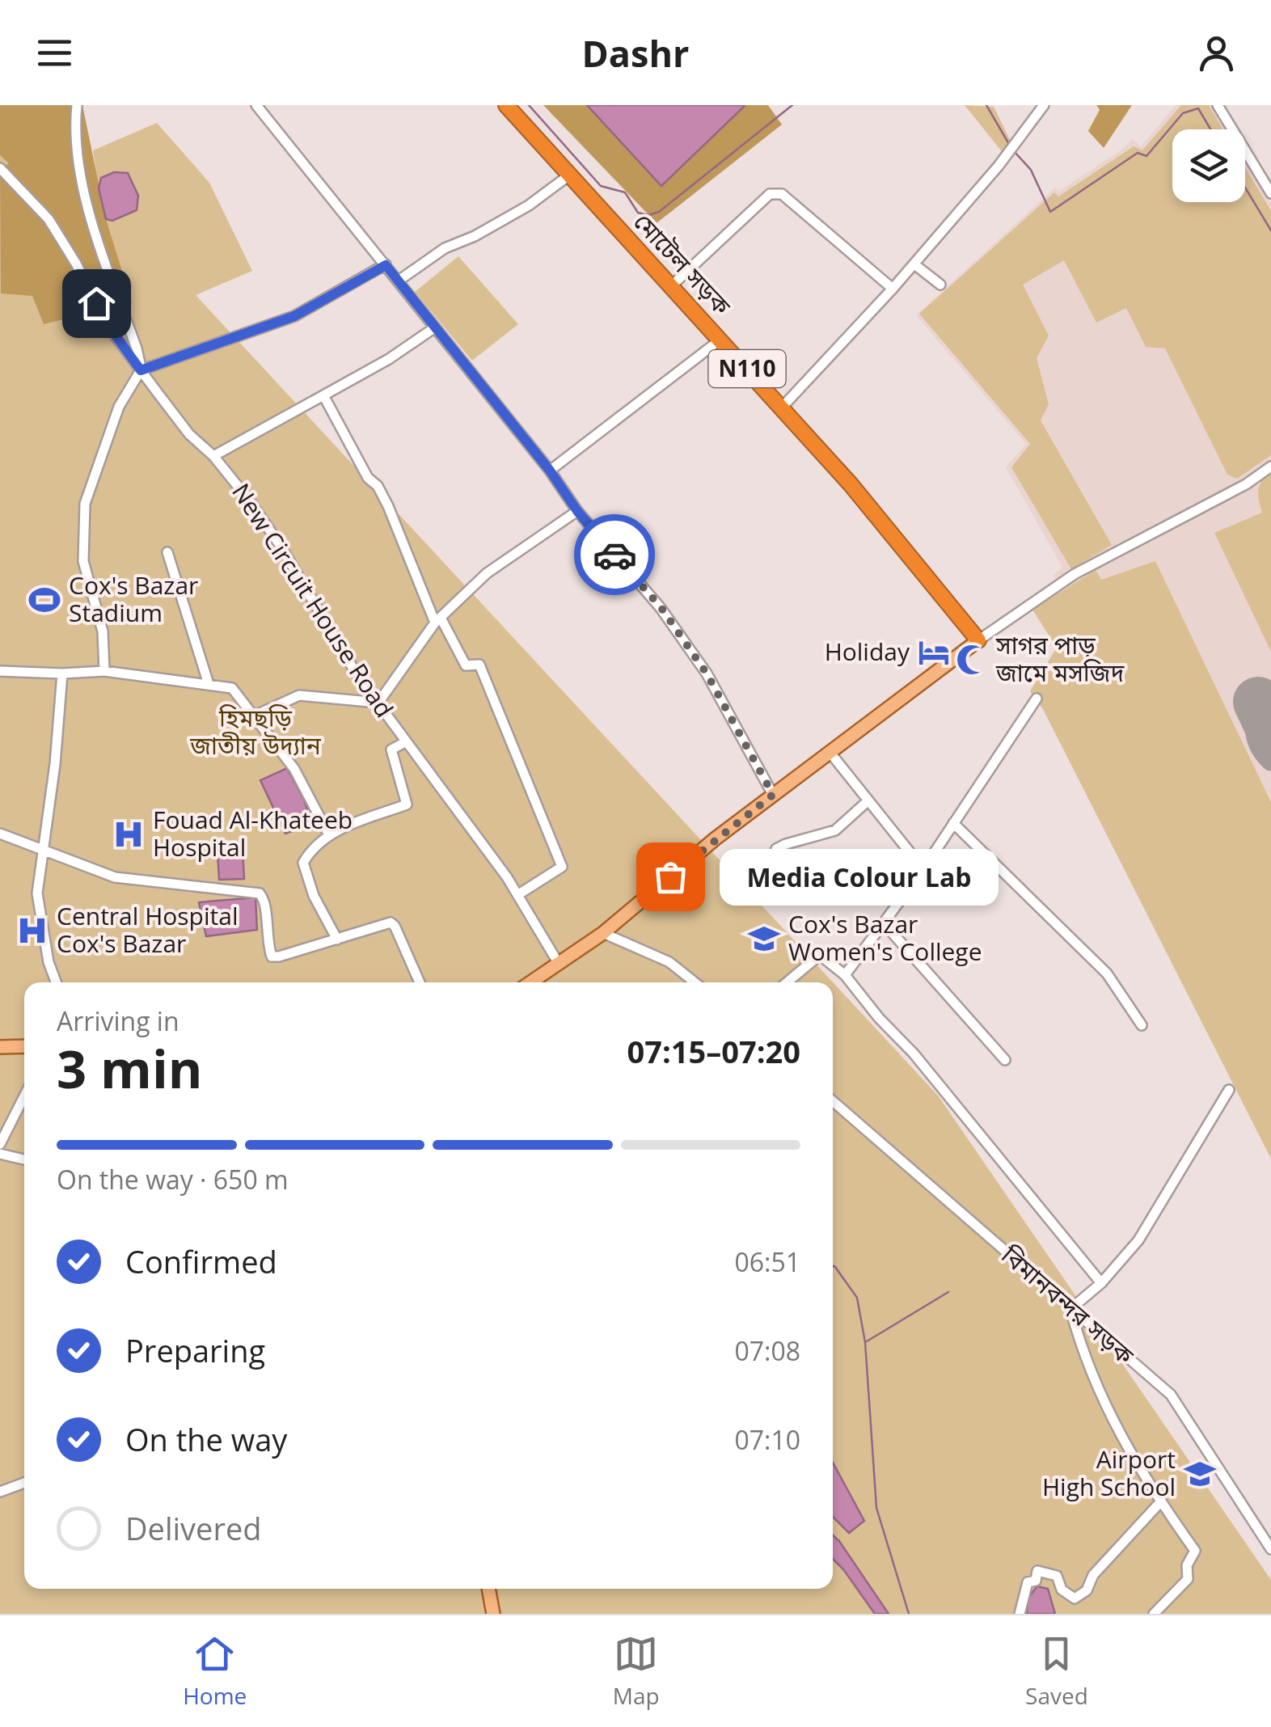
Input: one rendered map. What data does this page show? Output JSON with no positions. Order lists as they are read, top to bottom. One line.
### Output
{"streets":{"highway":["মোটেল সড়ক","N110"],"street":["New Circuit House Road","বিমানবন্দর সড়ক"]},"parks":["হিমছড়ি জাতীয় উদ্যান"],"places":{"sports":["Cox's Bazar Stadium"],"hotel":["Holiday"],"mosque":["সাগর পাড় জামে মসজিদ"],"hospital":["Fouad Al-Khateeb Hospital","Central Hospital Cox's Bazar"],"other":["Media Colour Lab"],"school or university":["Cox's Bazar Women's College","Airport High School"]},"page":{"header":"Dashr","bubble":"Media Colour Lab","heading":["3 min","Arriving in","07:15–07:20"],"bar":"On the way · 650 m","list":[["Confirmed","06:51"],["Preparing","07:08"],["On the way","07:10"],"Delivered"],"tabs":["Home","Map","Saved"]}}
